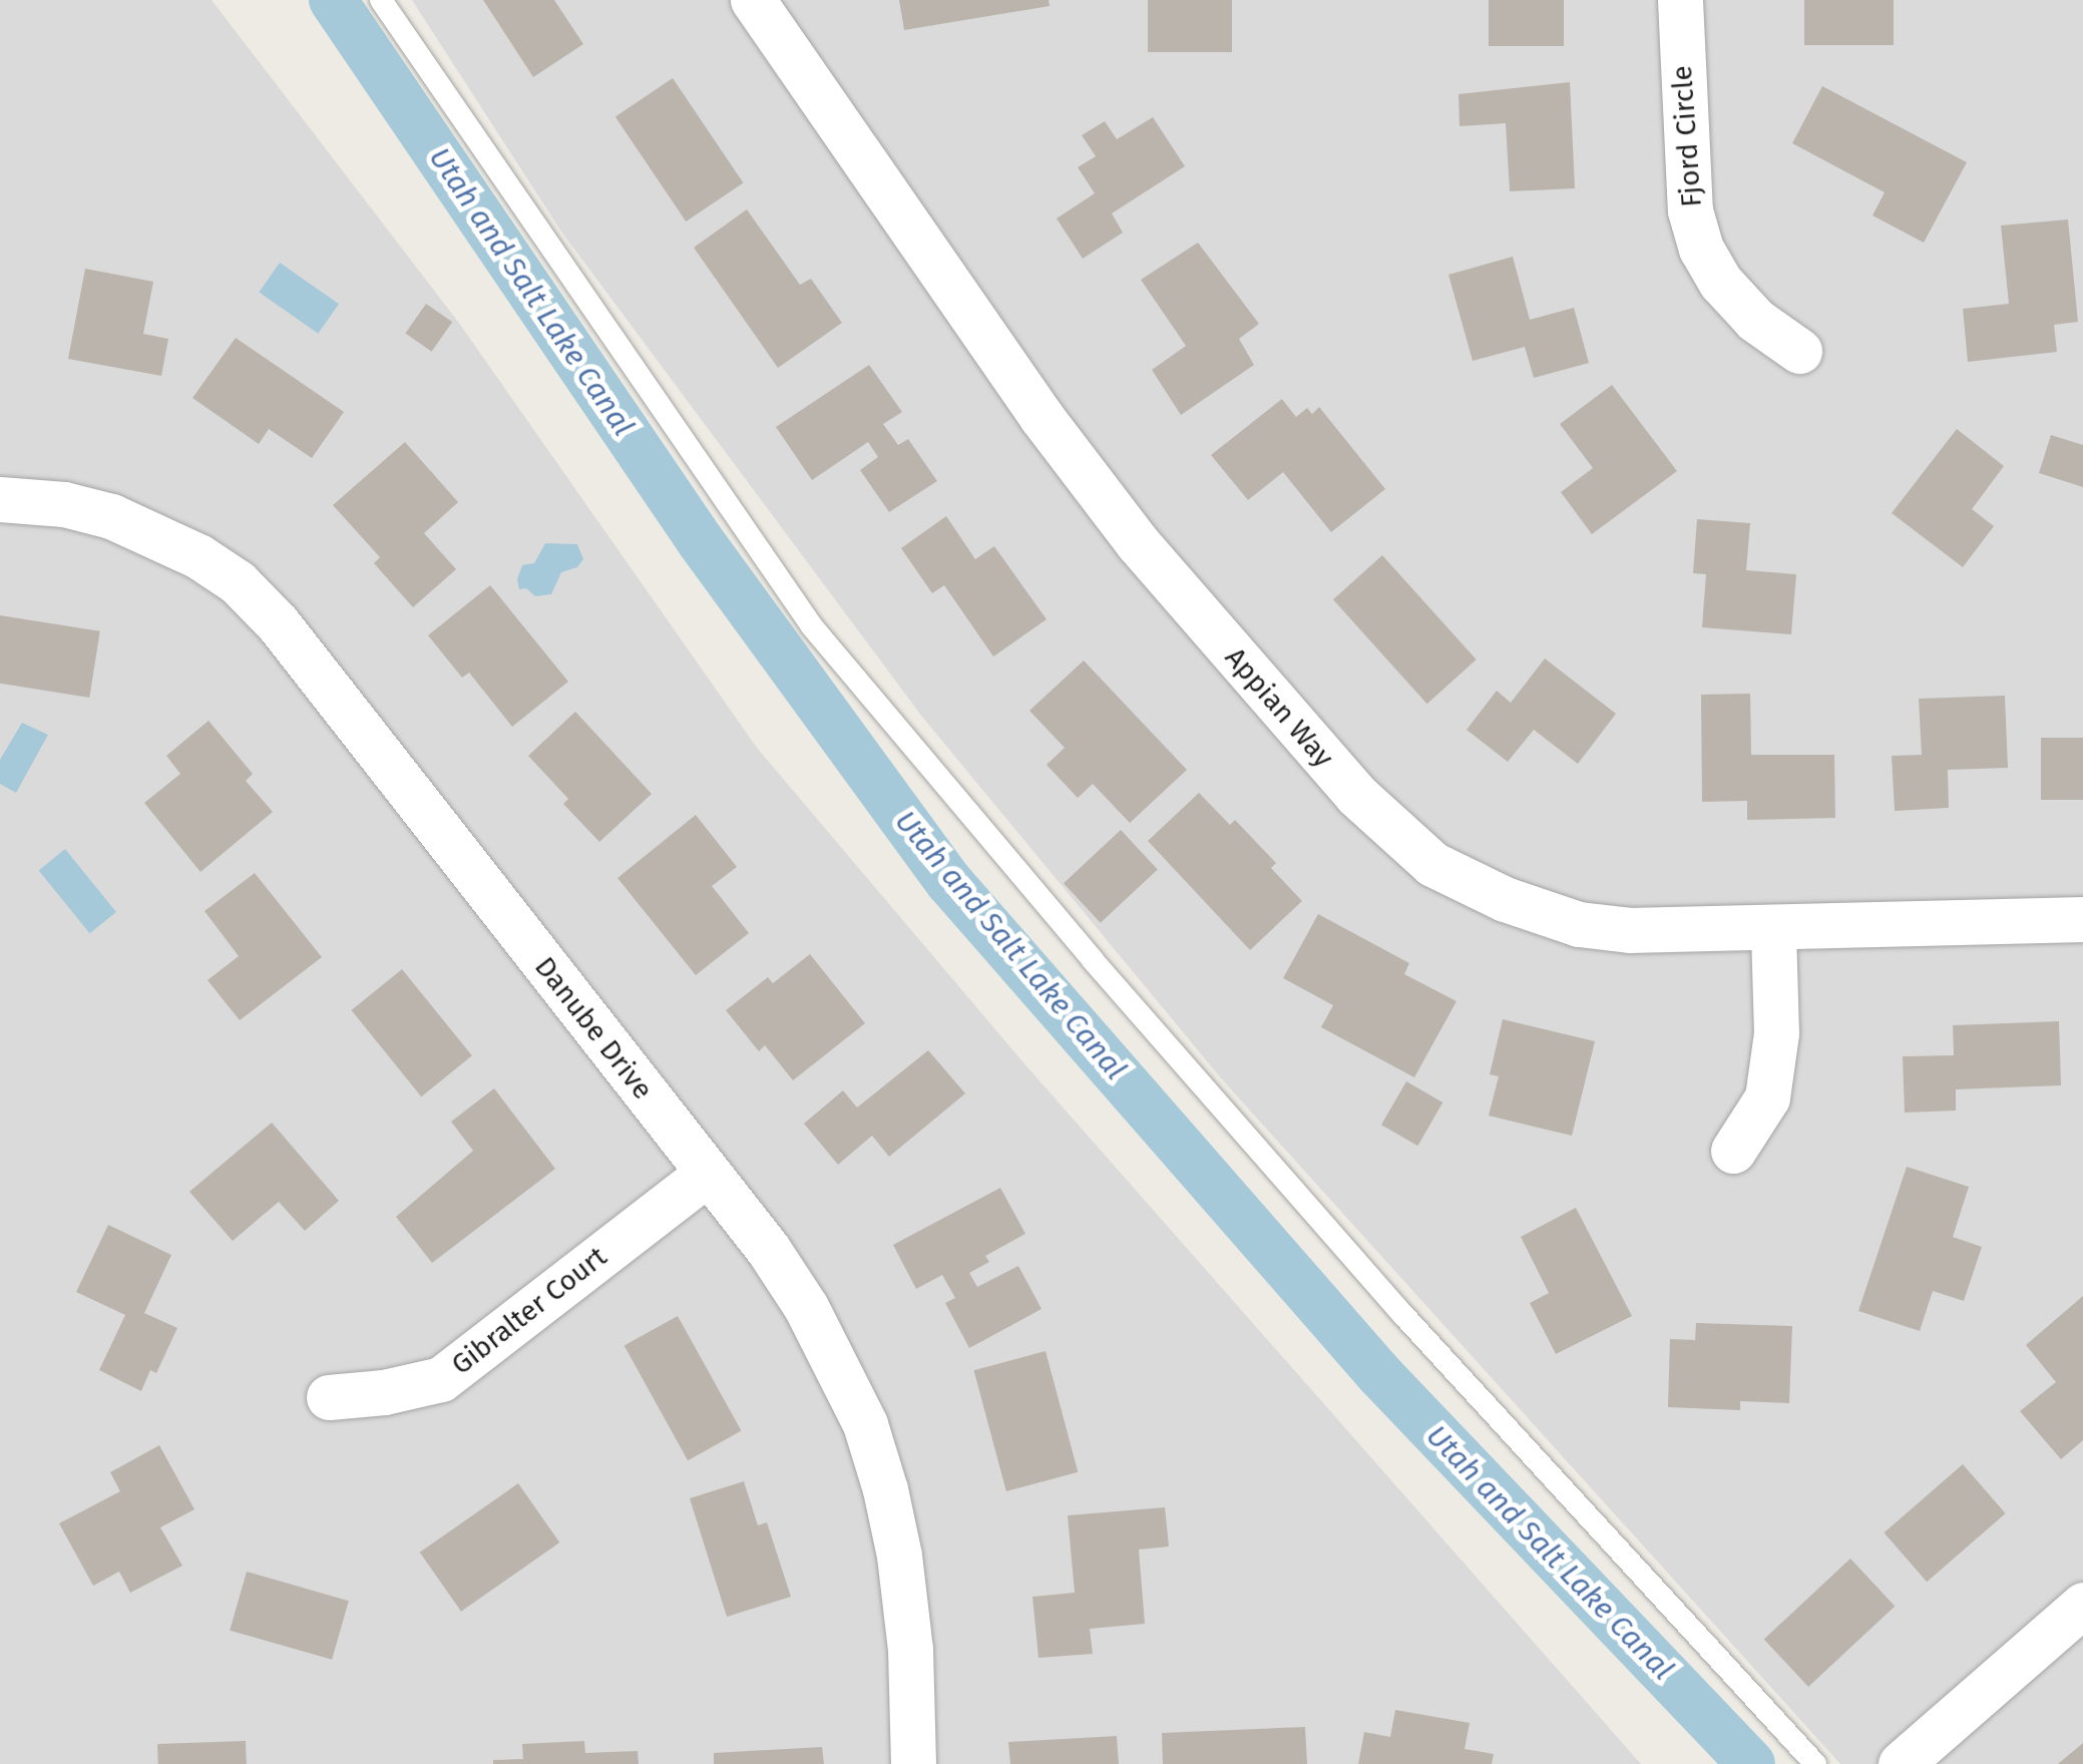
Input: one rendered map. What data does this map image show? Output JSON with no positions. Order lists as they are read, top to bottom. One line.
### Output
{"streets":{"street":["Fjord Circle","Appian Way","Danube Drive","Gibralter Court"]},"crossings":[["Danube Drive","Gibralter Court"]],"water":["Utah and Salt Lake Canal"]}
